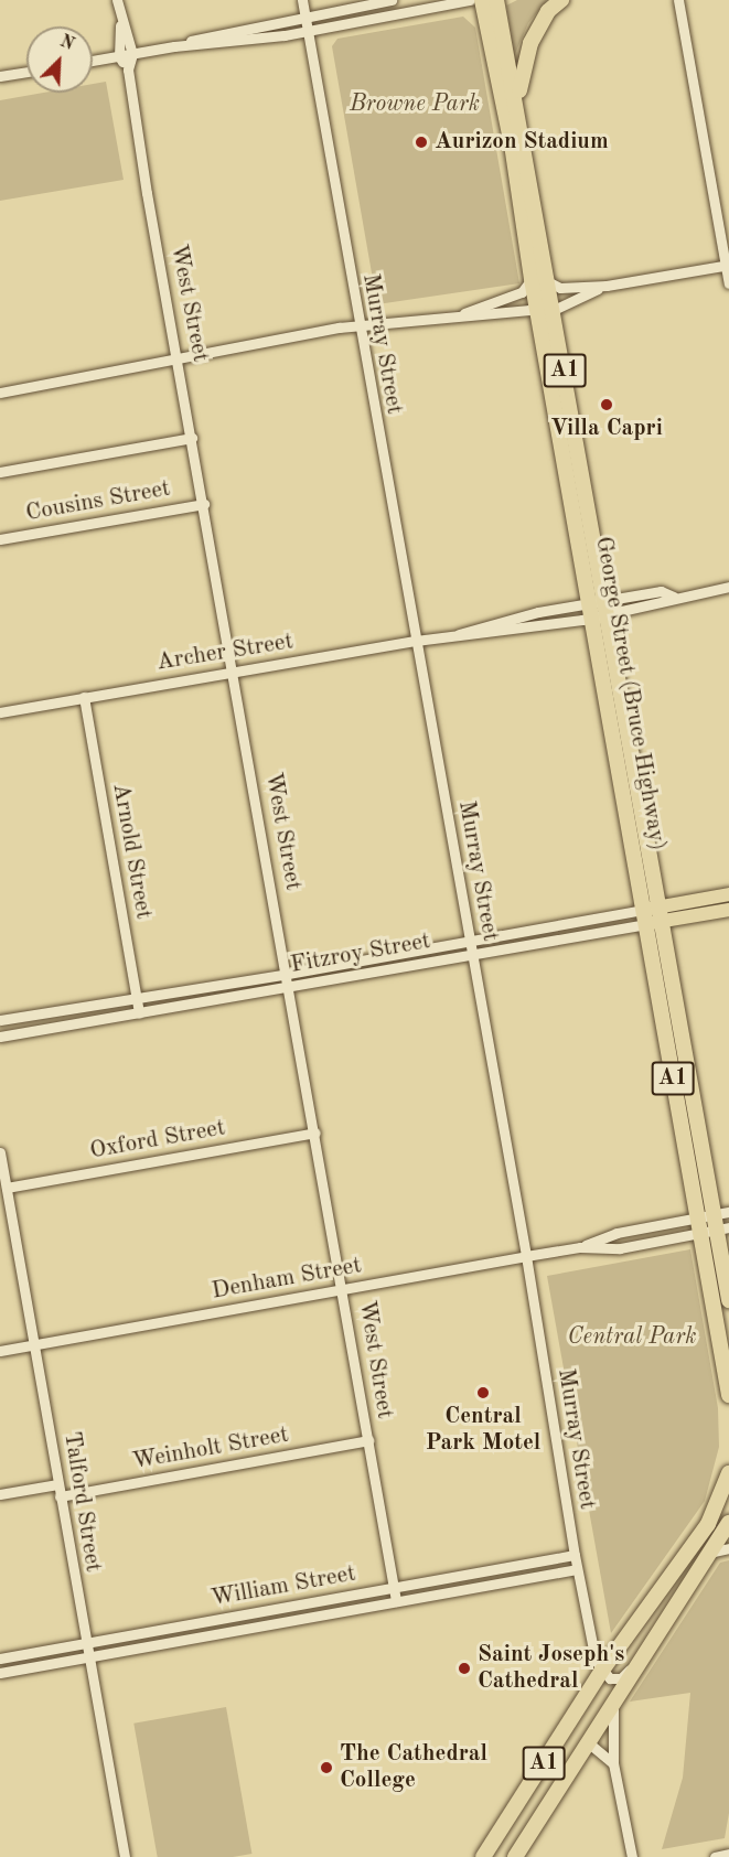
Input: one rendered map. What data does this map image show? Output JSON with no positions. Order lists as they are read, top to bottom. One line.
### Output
{"streets":{"highway":["A1","George Street (Bruce Highway)"],"main road":["Fitzroy Street"],"street":["West Street","Murray Street","Cousins Street","Archer Street","Arnold Street","Oxford Street","Denham Street","Weinholt Street","Talford Street","William Street"]},"crossings":[["West Street","Cousins Street"],["West Street","Archer Street"],["West Street","Fitzroy Street"],["West Street","Oxford Street"],["West Street","Denham Street"],["West Street","Weinholt Street"],["West Street","William Street"],["Murray Street","A1"],["Murray Street","Archer Street"],["Murray Street","Fitzroy Street"],["Murray Street","Denham Street"],["Murray Street","William Street"],["A1","George Street (Bruce Highway)"],["Archer Street","George Street (Bruce Highway)"],["Archer Street","Arnold Street"],["George Street (Bruce Highway)","Fitzroy Street"],["George Street (Bruce Highway)","Denham Street"],["Arnold Street","Fitzroy Street"],["Oxford Street","Talford Street"],["Denham Street","Talford Street"],["Weinholt Street","Talford Street"],["Talford Street","William Street"]],"parks":["Browne Park","Central Park"],"places":["Aurizon Stadium","Villa Capri","Central Park Motel","Saint Joseph's Cathedral","The Cathedral College"],"north":"top right"}
